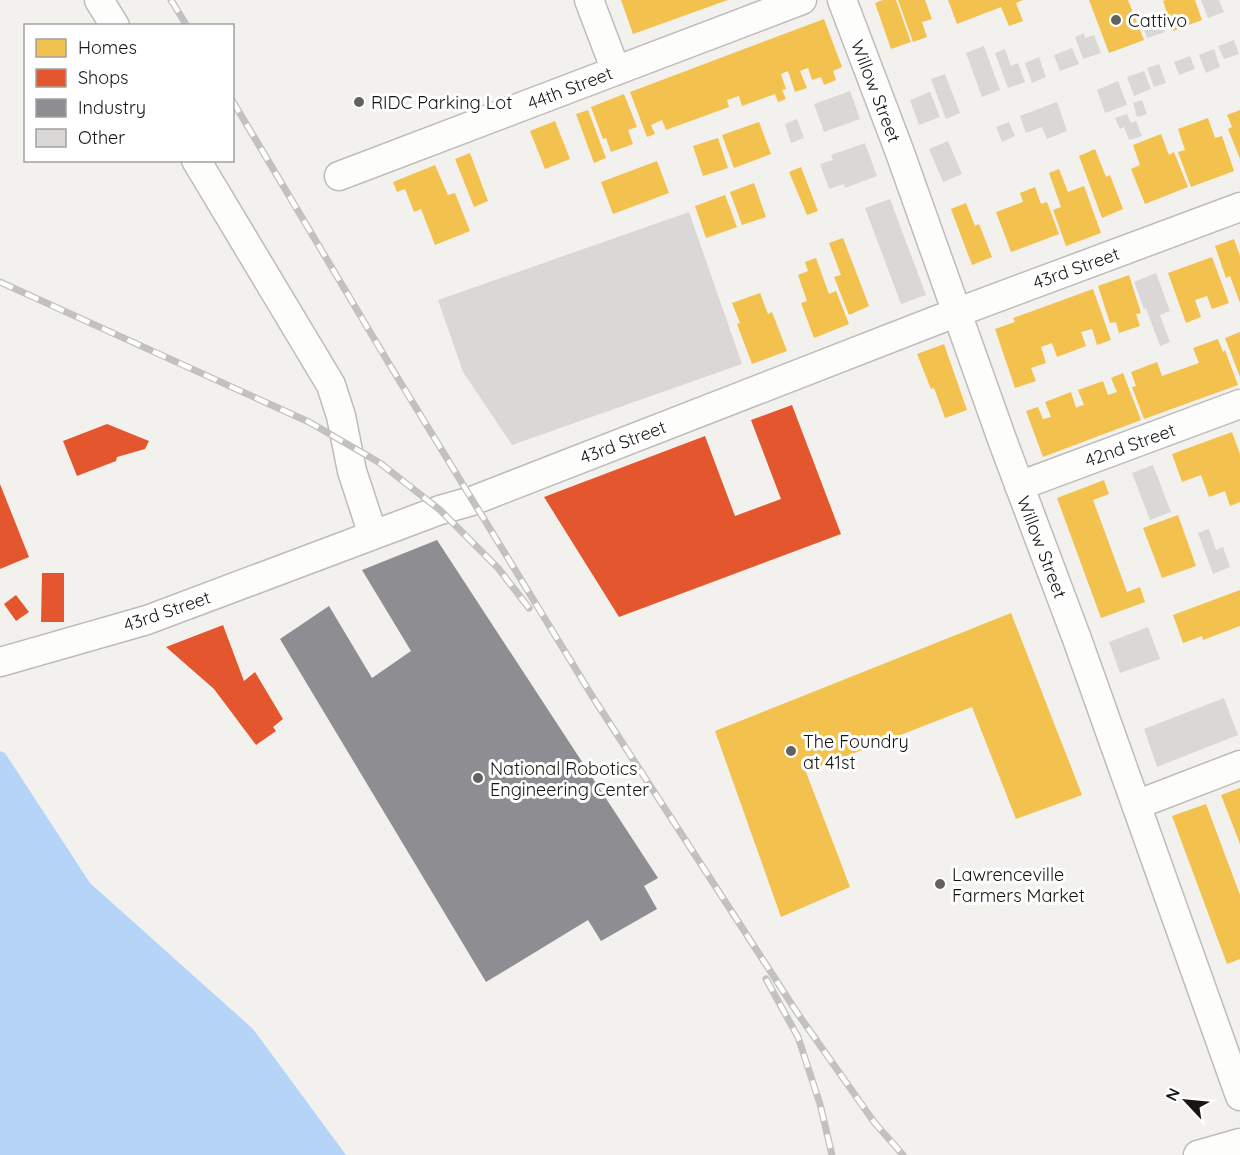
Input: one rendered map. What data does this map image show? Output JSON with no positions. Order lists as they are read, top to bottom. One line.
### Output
{"streets":{"street":["44th Street","Willow Street","43rd Street","42nd Street"]},"crossings":[["Willow Street","43rd Street"],["Willow Street","42nd Street"]],"places":["Cattivo","RIDC Parking Lot","The Foundry at 41st","National Robotics Engineering Center","Lawrenceville Farmers Market"],"legend":["Homes","Shops","Industry","Other"],"north":"top left"}
